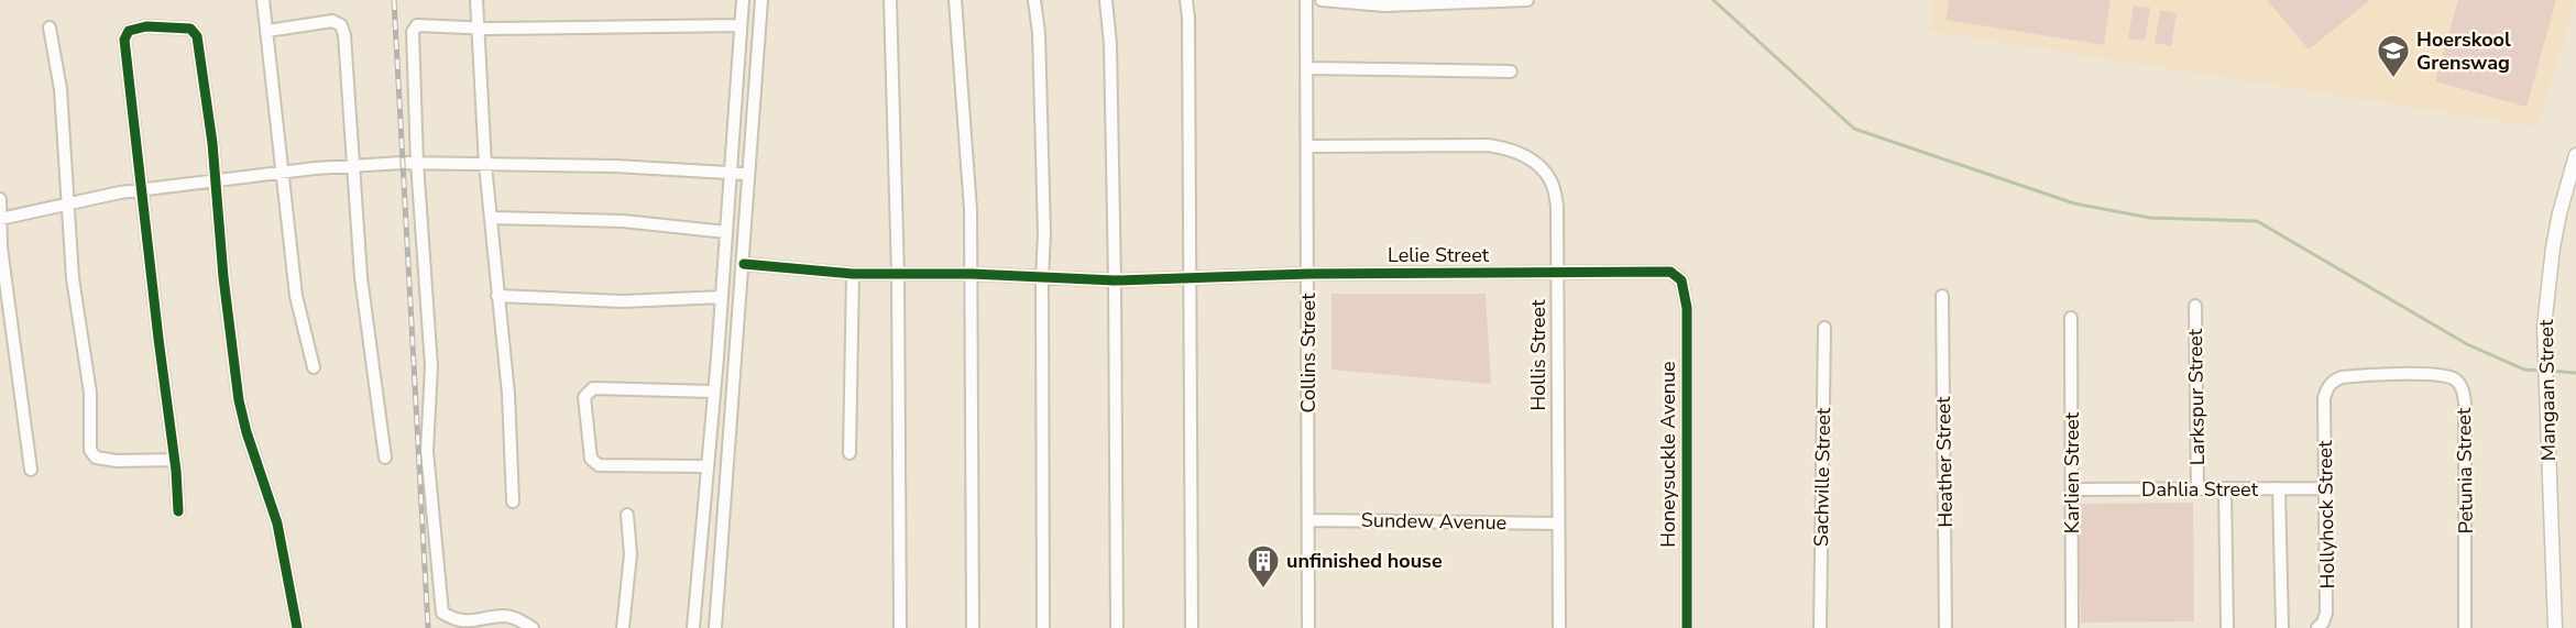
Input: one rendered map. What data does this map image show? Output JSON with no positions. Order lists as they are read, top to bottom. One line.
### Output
{"streets":{"street":["Lelie Street","Collins Street","Hollis Street","Mangaan Street","Larkspur Street","Honeysuckle Avenue","Heather Street","Petunia Street","Karlien Street","Sachville Street","Dahlia Street","Hollyhock Street","Sundew Avenue"]},"crossings":[["Lelie Street","Collins Street"],["Lelie Street","Hollis Street"],["Lelie Street","Honeysuckle Avenue"],["Collins Street","Hollis Street"],["Collins Street","Sundew Avenue"],["Hollis Street","Sundew Avenue"],["Larkspur Street","Dahlia Street"],["Petunia Street","Hollyhock Street"],["Karlien Street","Dahlia Street"],["Dahlia Street","Hollyhock Street"]],"places":{"school or university":["Hoerskool Grenswag"],"building":["unfinished house"]}}
